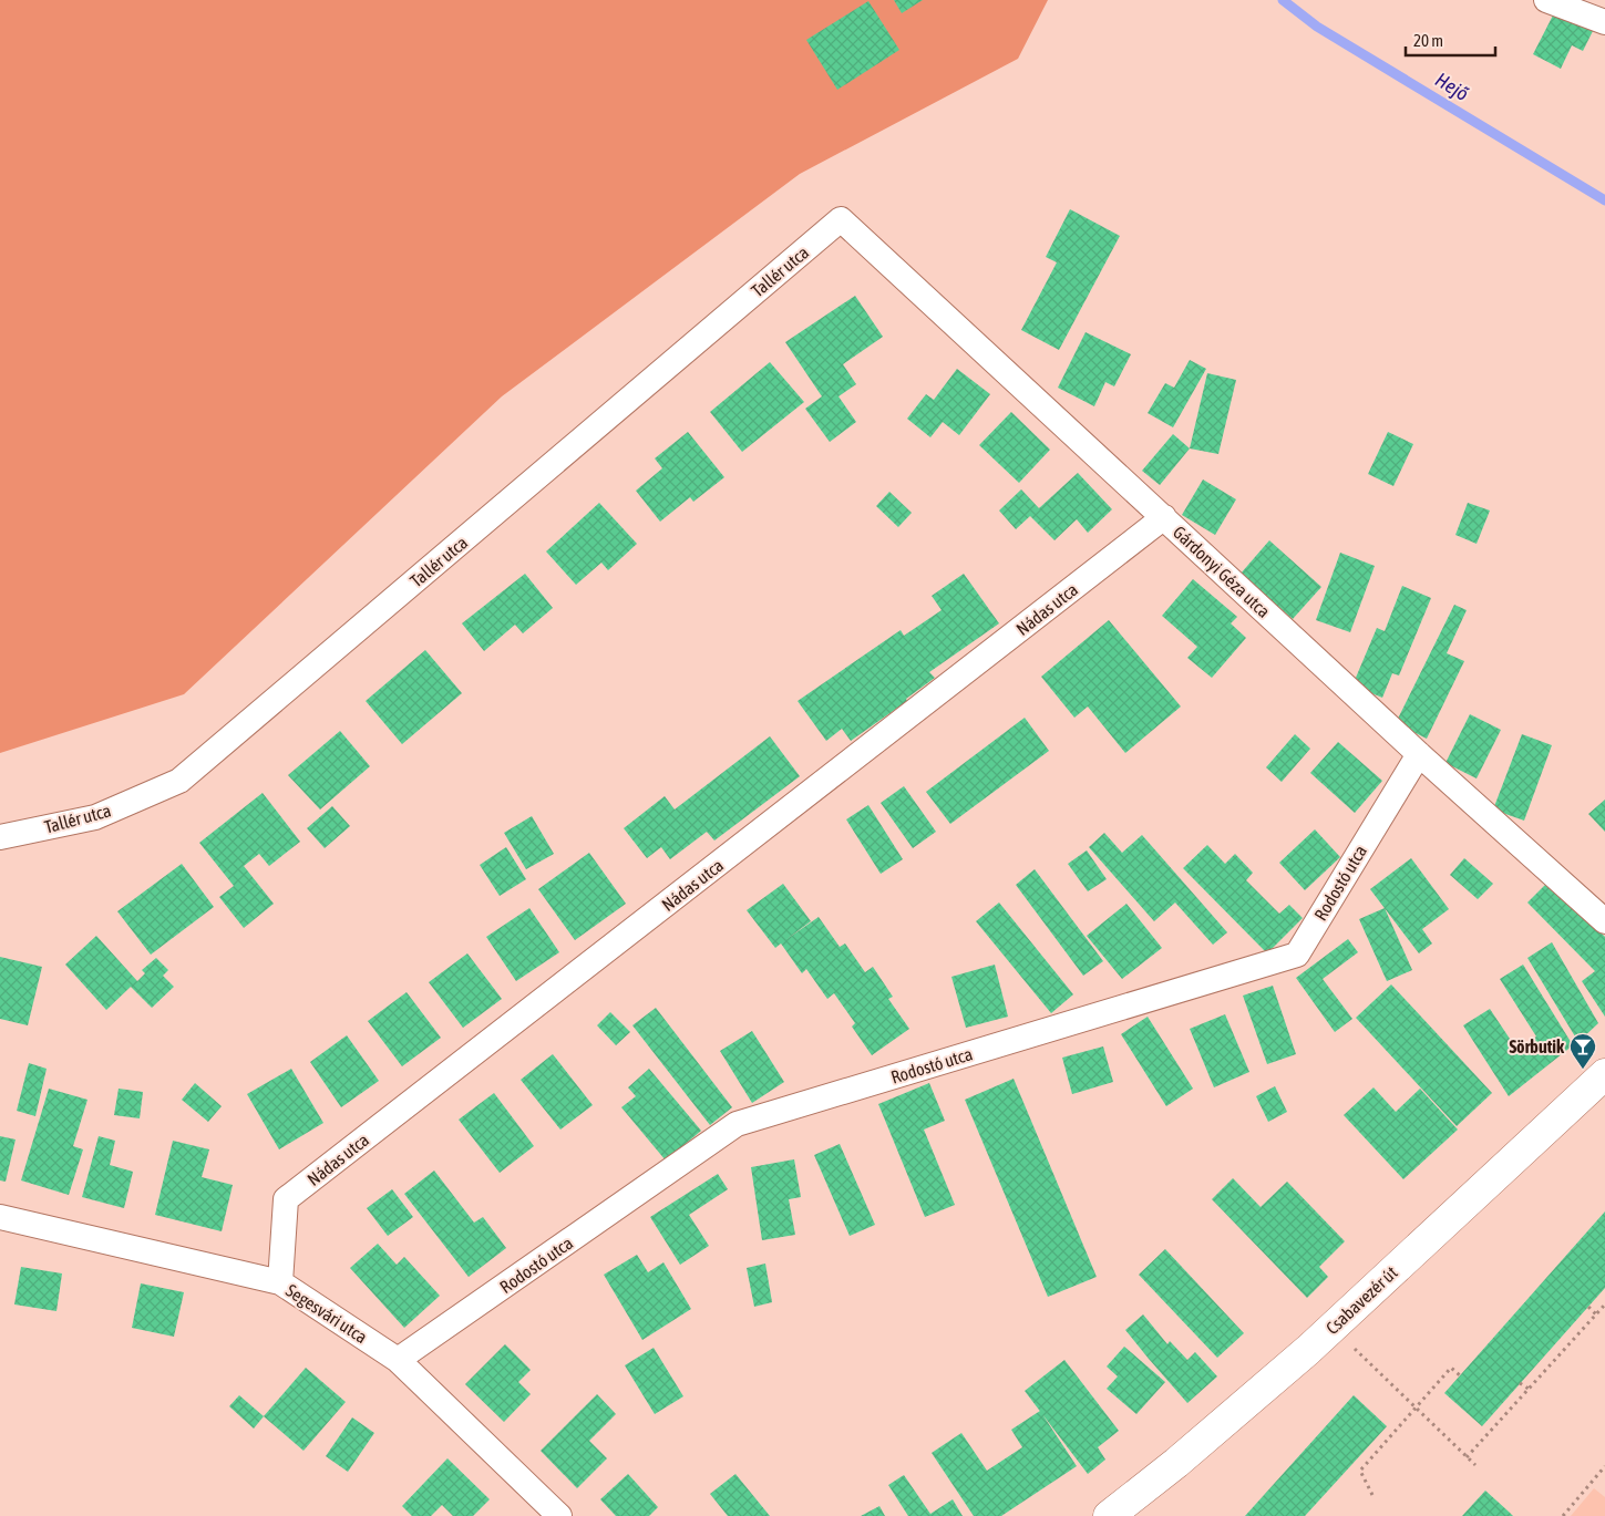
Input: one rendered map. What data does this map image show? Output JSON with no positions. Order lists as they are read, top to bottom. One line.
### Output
{"streets":{"main road":["Csabavezér út"],"street":["Tallér utca","Gárdonyi Géza utca","Nádas utca","Rodostó utca","Segesvári utca"]},"crossings":[["Tallér utca","Gárdonyi Géza utca"],["Gárdonyi Géza utca","Nádas utca"],["Gárdonyi Géza utca","Rodostó utca"],["Nádas utca","Segesvári utca"],["Rodostó utca","Segesvári utca"]],"water":["Hejő"],"places":{"bar":["Sörbutik"]},"scale_bar":"20 m"}
